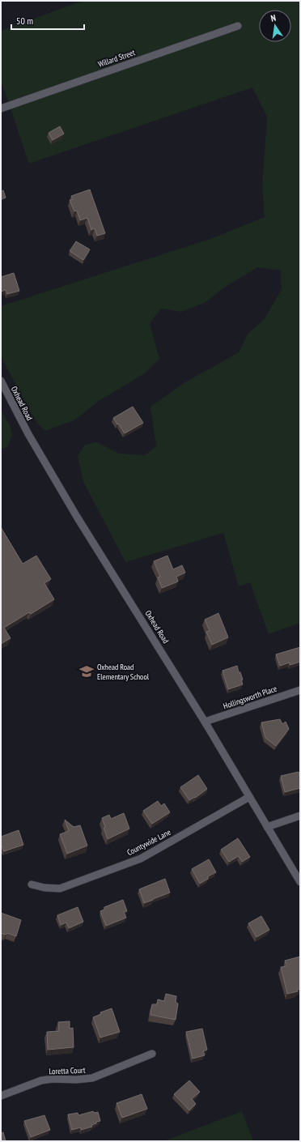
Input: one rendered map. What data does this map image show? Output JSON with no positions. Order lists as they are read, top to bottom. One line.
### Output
{"streets":{"street":["Willard Street","Oxhead Road","Hollingsworth Place","Countywide Lane","Loretta Court"]},"crossings":[["Oxhead Road","Hollingsworth Place"],["Oxhead Road","Countywide Lane"]],"places":{"school or university":["Oxhead Road Elementary School"]},"scale_bar":"50 m","north":"top"}
